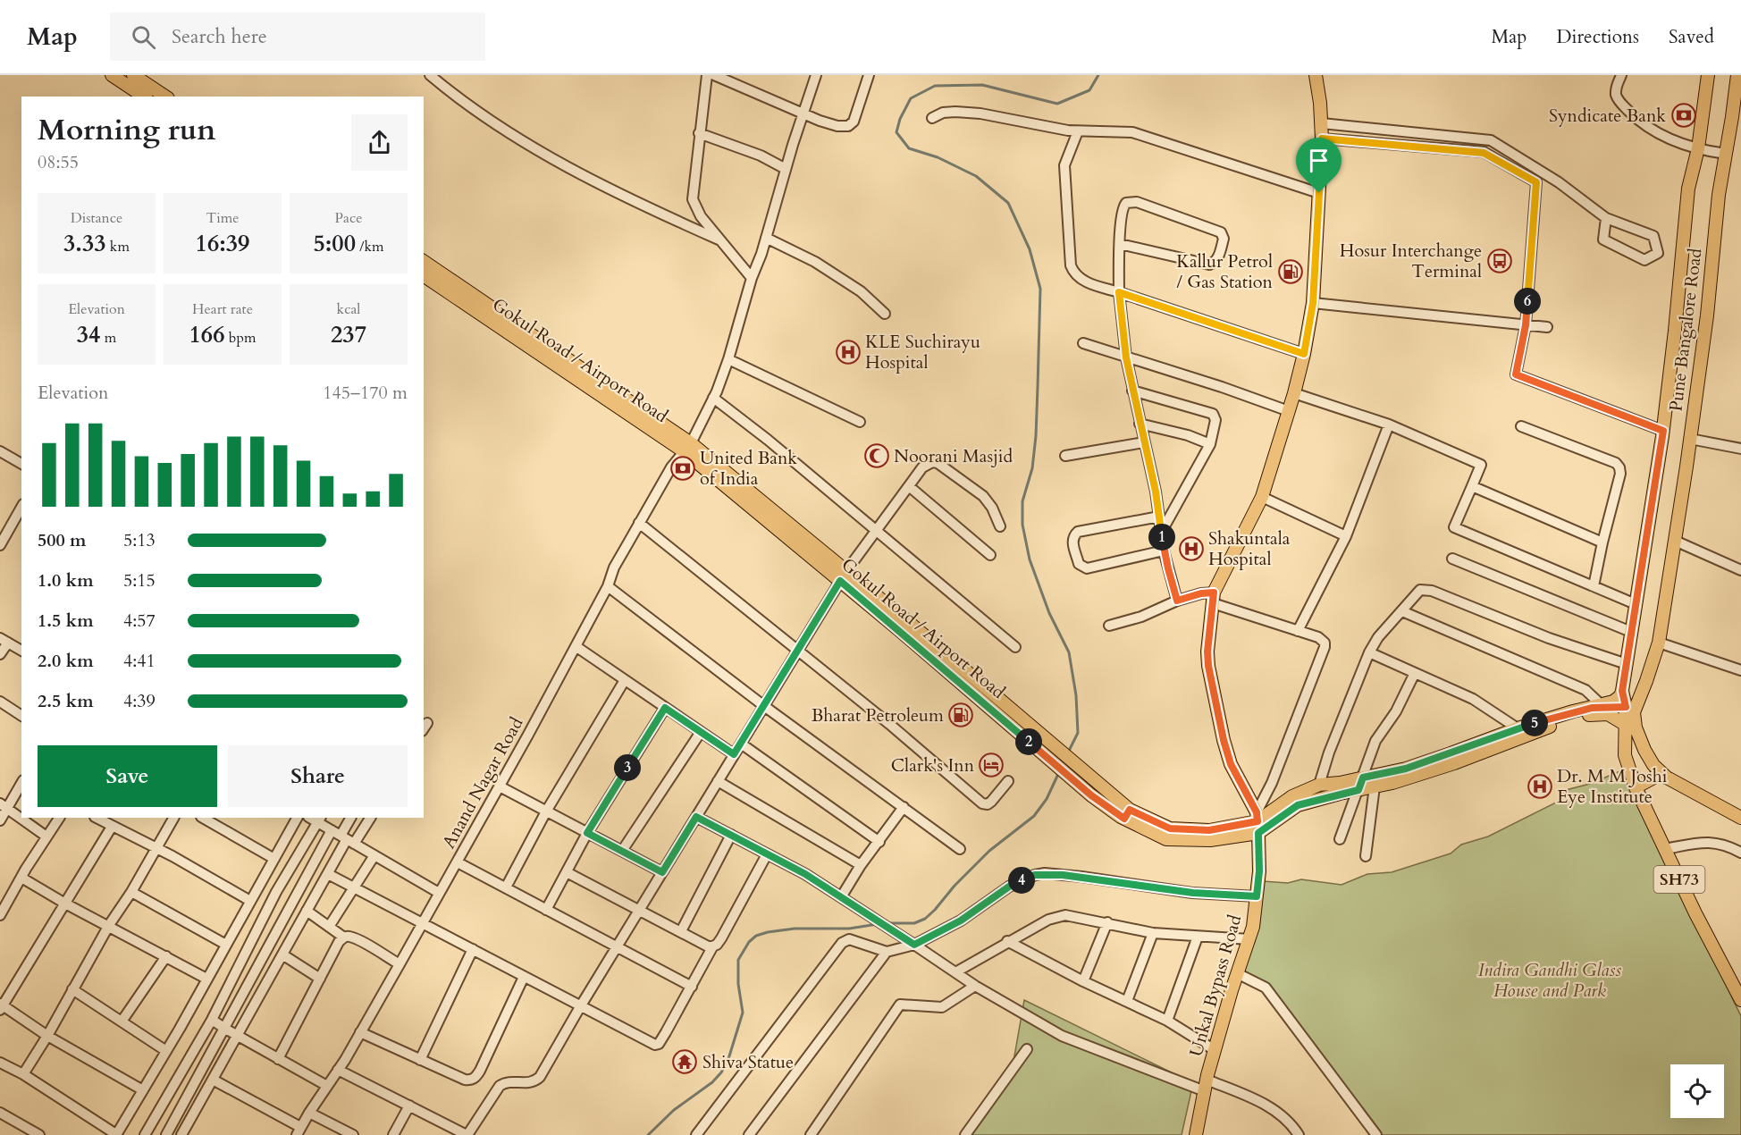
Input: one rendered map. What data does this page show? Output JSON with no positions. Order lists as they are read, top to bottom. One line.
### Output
{"streets":{"main road":["Pune Bangalore Road","Gokul Road / Airport Road","SH73","Unkal Bypass Road"],"street":["Anand Nagar Road"]},"crossings":[["Pune Bangalore Road","Gokul Road / Airport Road"],["Pune Bangalore Road","SH73"],["Gokul Road / Airport Road","Anand Nagar Road"],["Gokul Road / Airport Road","Unkal Bypass Road"]],"parks":["Indira Gandhi Glass House and Park"],"places":{"bank":["Syndicate Bank","United Bank of India"],"bus stop":["Hosur Interchange Terminal"],"fuel station":["Kallur Petrol / Gas Station","Bharat Petroleum"],"hospital":["KLE Suchirayu Hospital","Shakuntala Hospital","Dr. M M Joshi Eye Institute"],"mosque":["Noorani Masjid"],"hotel":["Clark's Inn"],"temple":["Shiva Statue"]},"page":{"header":"Map","search":"Search here","nav":["Map","Directions","Saved"],"heading":["Morning run","08:55"],"stats":[["Distance","3.33 km"],["Time","16:39"],["Pace","5:00 /km"],["Elevation","34 m"],["Heart rate","166 bpm"],["kcal","237"]],"pins":["6","1","5","2","3","4"],"chart":["Elevation","145–170 m"],"list":[{"name":"500 m","note":"5:13"},{"name":"1.0 km","note":"5:15"},{"name":"1.5 km","note":"4:57"},{"name":"2.0 km","note":"4:41"},{"name":"2.5 km","note":"4:39"}],"buttons":["Save","Share"]}}
